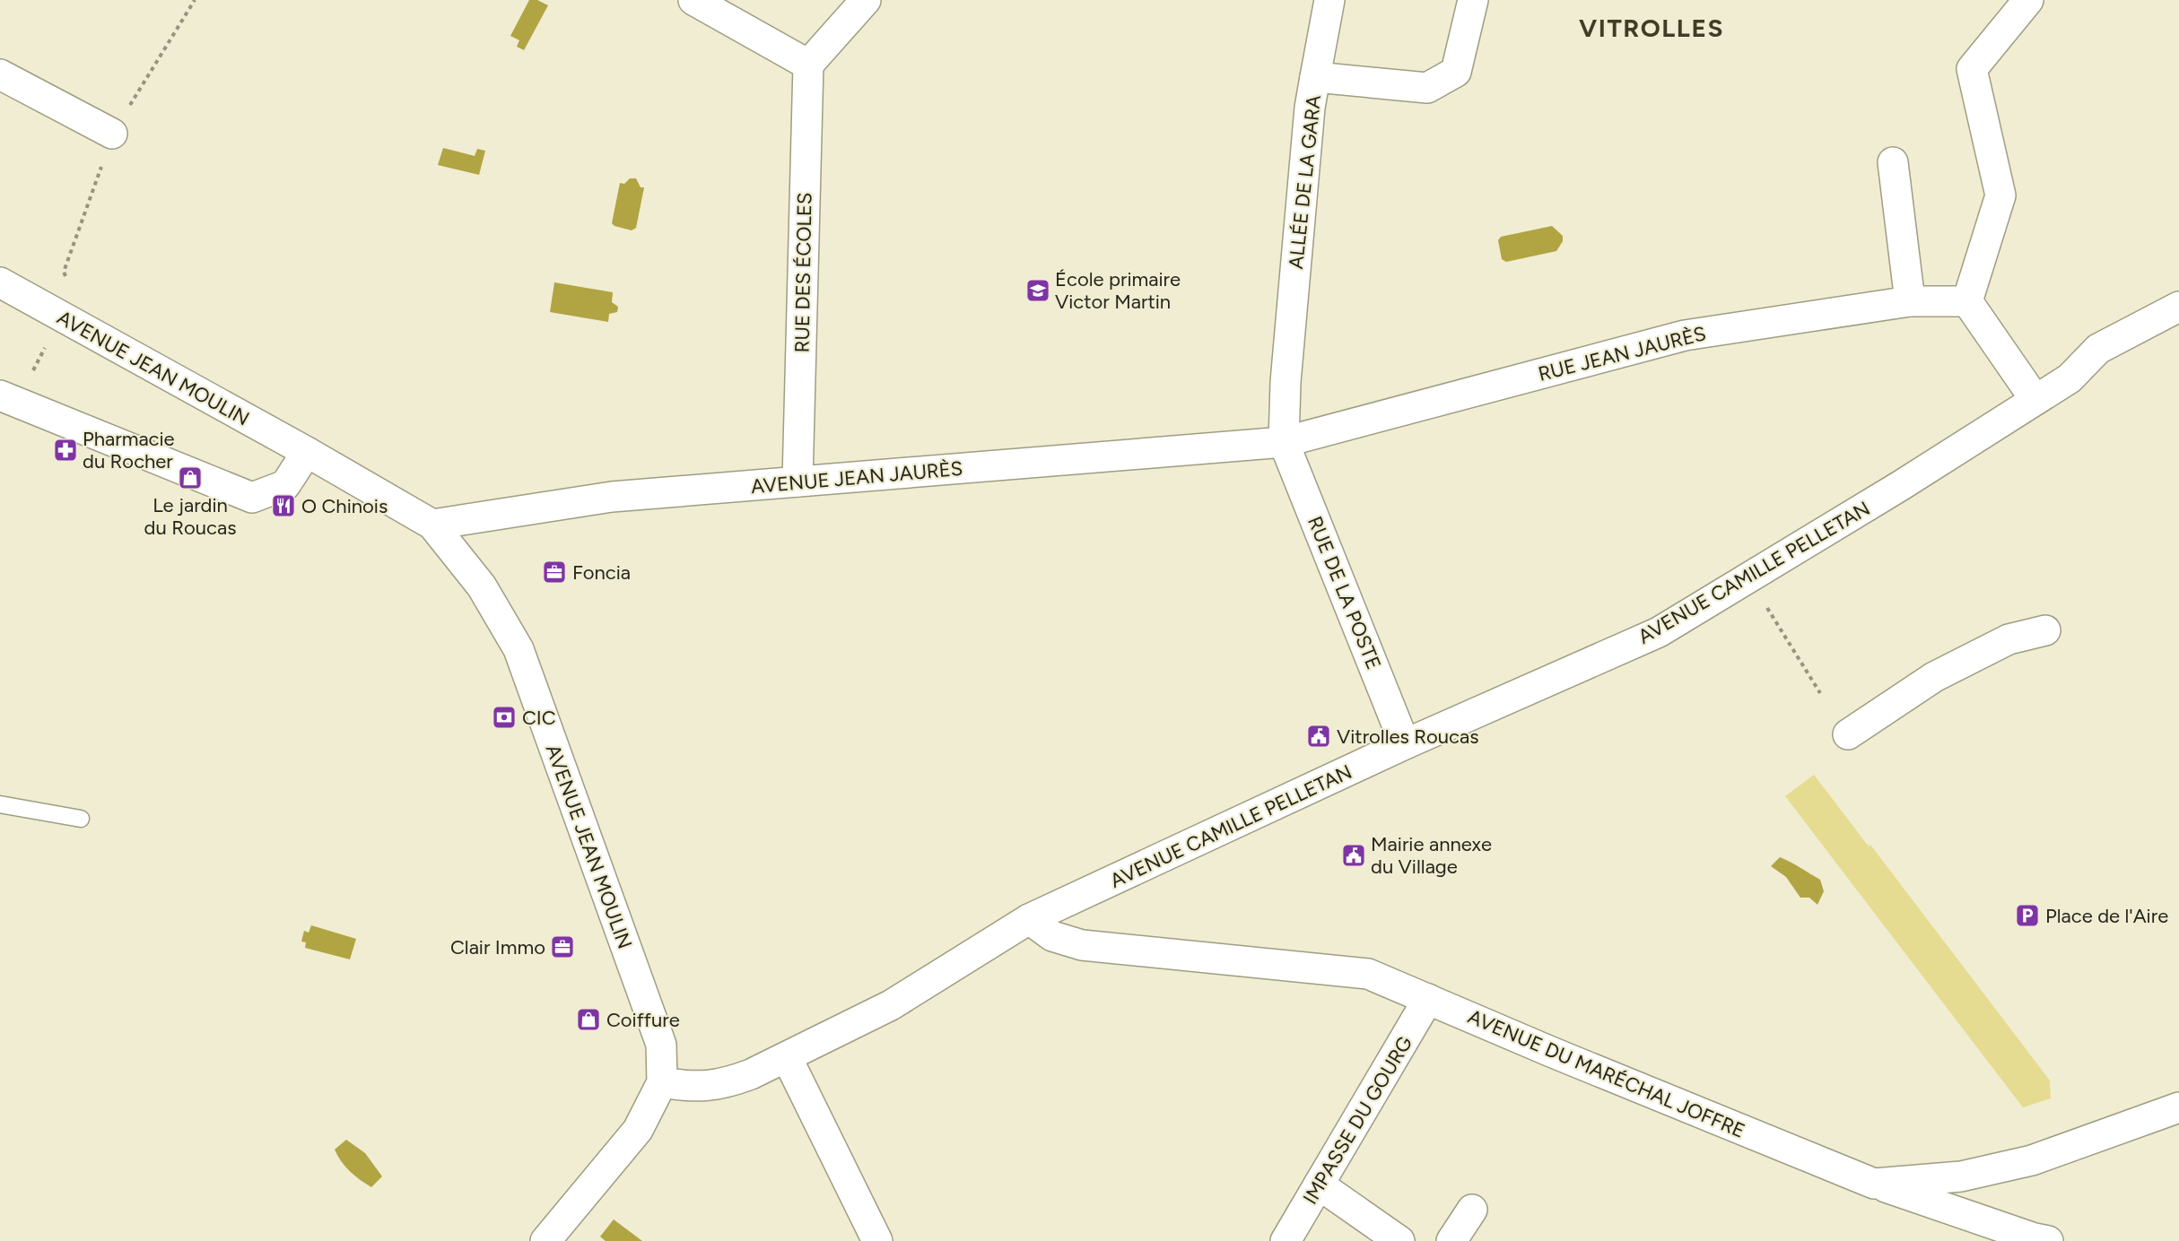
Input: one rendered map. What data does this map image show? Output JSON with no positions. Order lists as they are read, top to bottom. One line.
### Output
{"streets":{"street":["ALLÉE DE LA GARA","RUE DES ÉCOLES","RUE JEAN JAURÈS","AVENUE JEAN MOULIN","AVENUE JEAN JAURÈS","AVENUE CAMILLE PELLETAN","RUE DE LA POSTE","AVENUE DU MARÉCHAL JOFFRE","IMPASSE DU GOURG"]},"crossings":[["ALLÉE DE LA GARA","RUE JEAN JAURÈS"],["ALLÉE DE LA GARA","AVENUE JEAN JAURÈS"],["ALLÉE DE LA GARA","RUE DE LA POSTE"],["RUE DES ÉCOLES","AVENUE JEAN JAURÈS"],["RUE JEAN JAURÈS","AVENUE JEAN JAURÈS"],["RUE JEAN JAURÈS","RUE DE LA POSTE"],["AVENUE JEAN MOULIN","AVENUE JEAN JAURÈS"],["AVENUE JEAN MOULIN","AVENUE CAMILLE PELLETAN"],["AVENUE JEAN JAURÈS","RUE DE LA POSTE"],["AVENUE CAMILLE PELLETAN","RUE DE LA POSTE"],["AVENUE CAMILLE PELLETAN","AVENUE DU MARÉCHAL JOFFRE"],["AVENUE DU MARÉCHAL JOFFRE","IMPASSE DU GOURG"]],"districts":["VITROLLES"],"places":{"school or university":["École primaire Victor Martin"],"pharmacy":["Pharmacie du Rocher"],"shop":["Le jardin du Roucas","Coiffure"],"restaurant":["O Chinois"],"office":["Foncia","Clair Immo"],"bank":["CIC"],"public building":["Vitrolles Roucas","Mairie annexe du Village"],"parking":["Place de l'Aire"]}}
